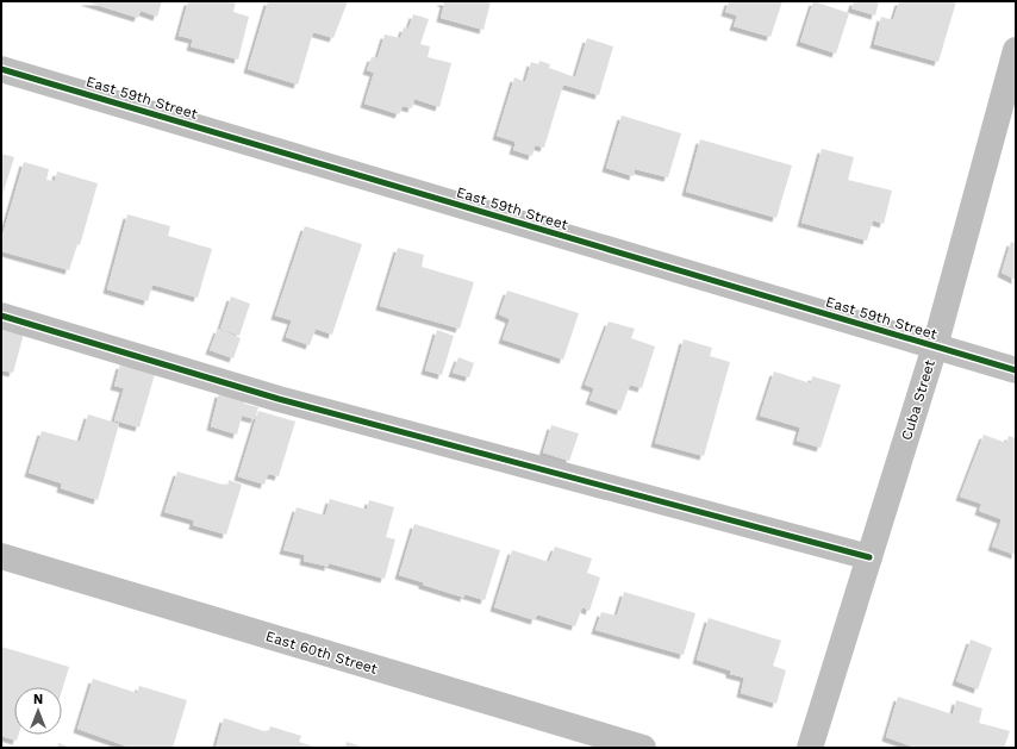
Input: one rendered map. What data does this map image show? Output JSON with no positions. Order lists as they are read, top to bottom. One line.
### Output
{"streets":{"street":["East 59th Street","Cuba Street","East 60th Street"]},"crossings":[["East 59th Street","Cuba Street"]],"north":"top"}
